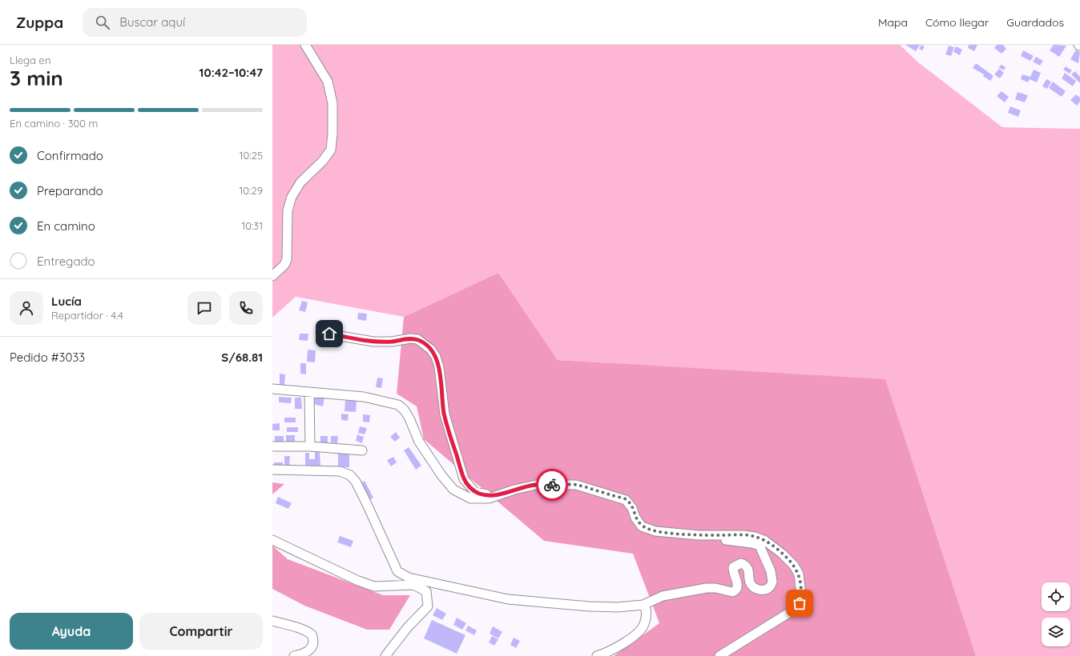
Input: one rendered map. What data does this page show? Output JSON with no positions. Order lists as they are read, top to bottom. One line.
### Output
{"page":{"header":"Zuppa","search":"Buscar aquí","nav":["Mapa","Cómo llegar","Guardados"],"heading":["3 min","Llega en","10:42–10:47"],"panel":["Lucía","Repartidor · 4.4","Pedido #3033","S/68.81"],"bar":"En camino · 300 m","list":[["Confirmado","10:25"],["Preparando","10:29"],["En camino","10:31"],"Entregado"],"buttons":["Ayuda","Compartir"]}}
